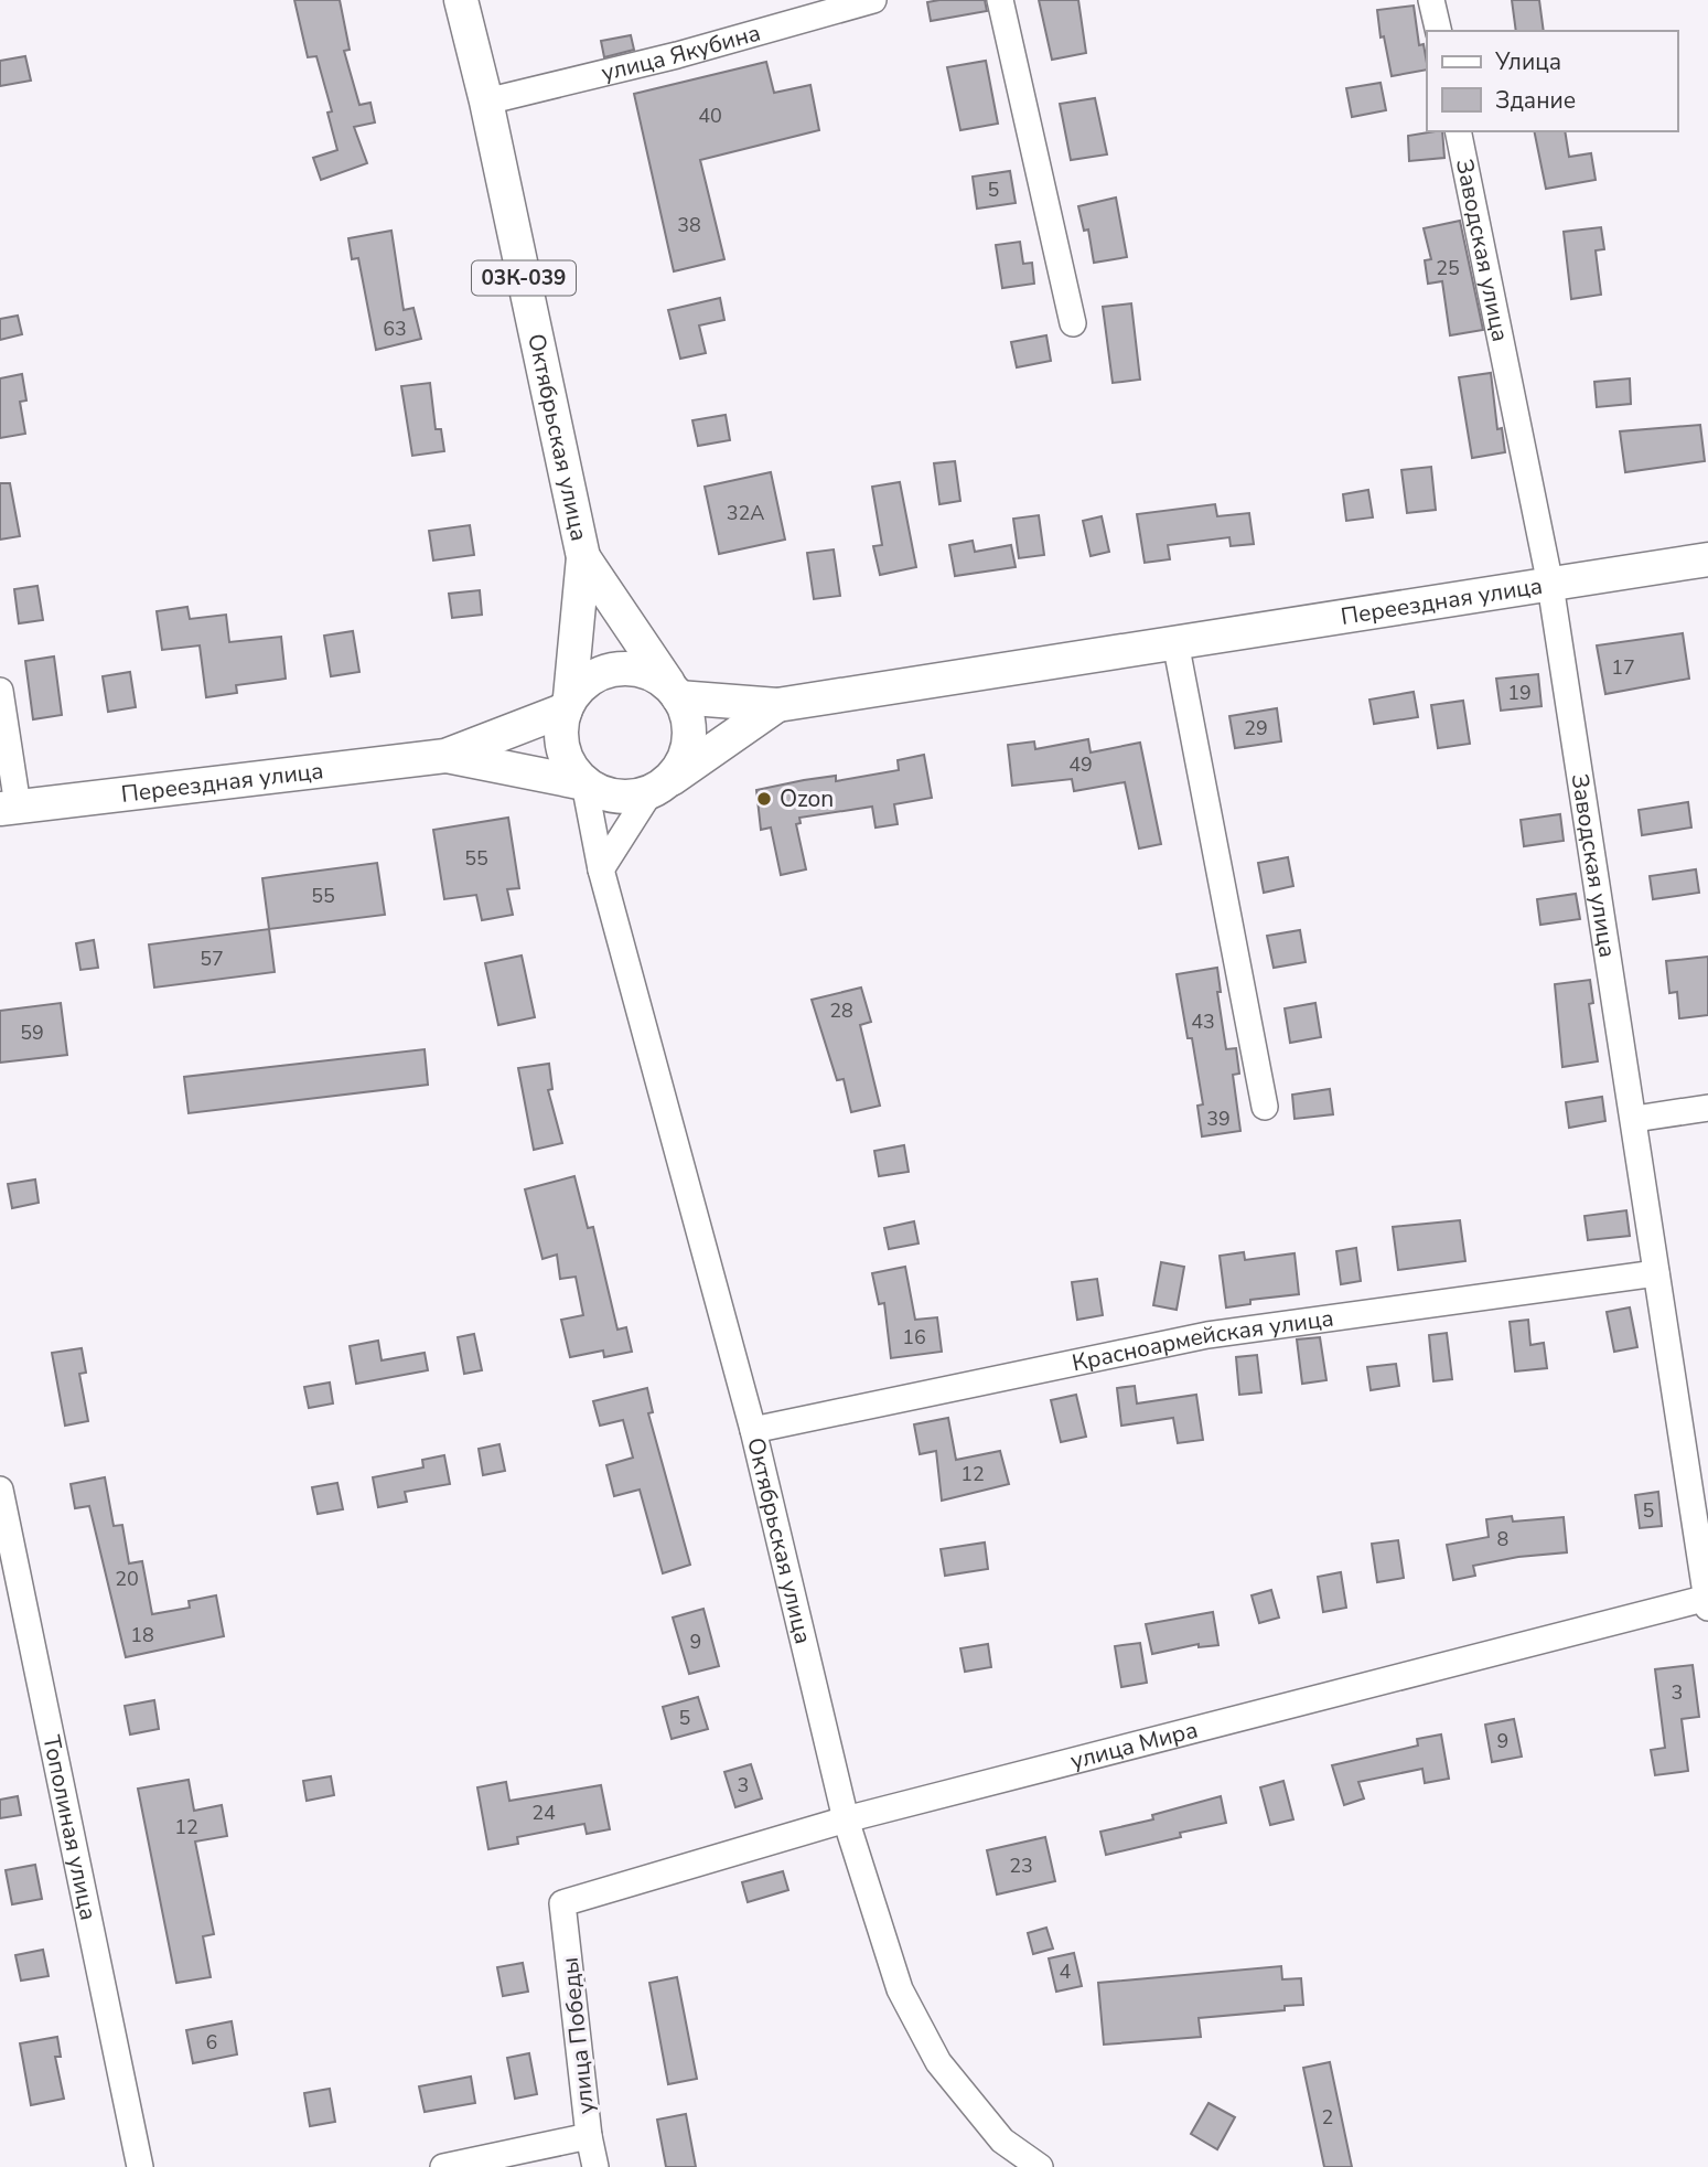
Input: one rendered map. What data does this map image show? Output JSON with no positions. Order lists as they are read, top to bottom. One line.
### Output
{"streets":{"main road":["03К-039","Октябрьская улица","Переездная улица"],"street":["улица Якубина","Заводская улица","Красноармейская улица","улица Мира","Тополиная улица","улица Победы"]},"crossings":[["улица Якубина","Октябрьская улица"],["Заводская улица","Переездная улица"],["Заводская улица","Красноармейская улица"],["Заводская улица","улица Мира"],["Октябрьская улица","Переездная улица"],["Октябрьская улица","Красноармейская улица"],["Октябрьская улица","улица Мира"],["улица Мира","улица Победы"]],"places":["Ozon"],"house_numbers":["40","5","38","25","63","32А","17","19","29","49","55","55","57","28","43","59","39","16","12","5","8","20","18","9","3","5","9","3","24","12","23","4","6","2"],"legend":["Улица","Здание"]}
